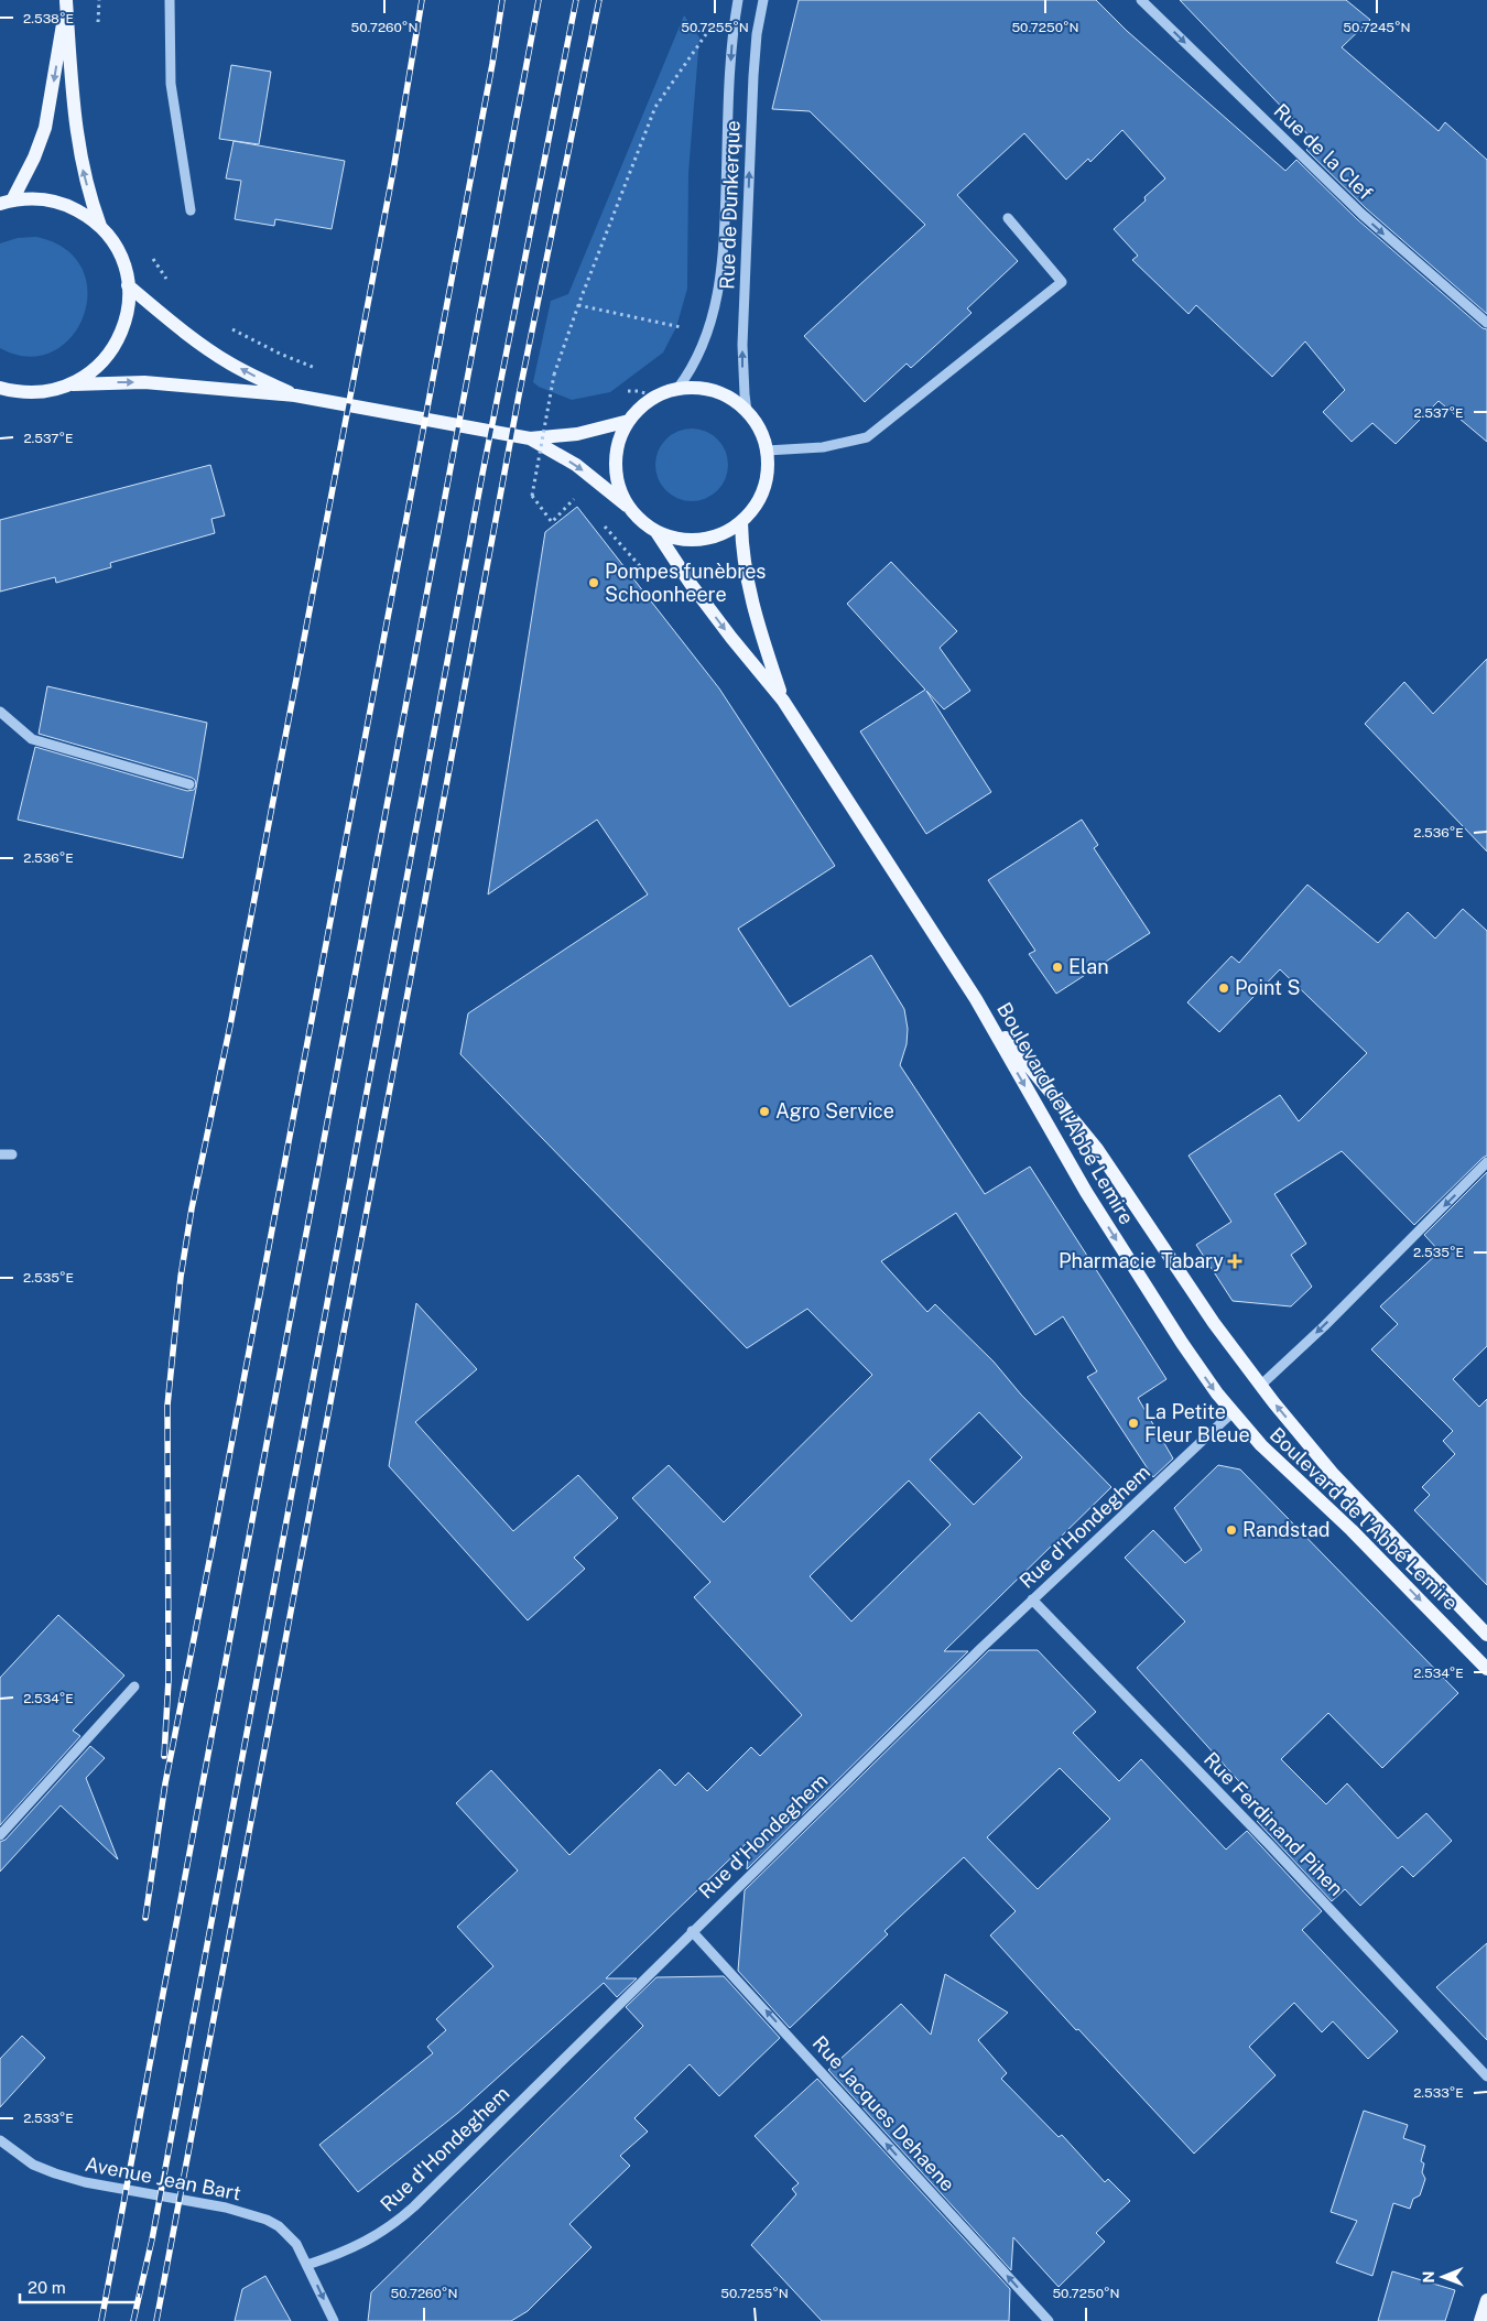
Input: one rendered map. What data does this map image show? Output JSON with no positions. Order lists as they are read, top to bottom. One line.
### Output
{"streets":{"main road":["Boulevard de l'Abbé Lemire"],"street":["Rue de la Clef","Rue de Dunkerque","Rue d'Hondeghem","Rue Ferdinand Pihen","Rue Jacques Dehaene","Avenue Jean Bart"]},"crossings":[["Rue de Dunkerque","Boulevard de l'Abbé Lemire"],["Boulevard de l'Abbé Lemire","Rue d'Hondeghem"],["Rue d'Hondeghem","Rue Ferdinand Pihen"],["Rue d'Hondeghem","Rue Jacques Dehaene"],["Rue d'Hondeghem","Avenue Jean Bart"]],"one_way":["Rue de la Clef","Rue Jacques Dehaene"],"places":{"other":["Pompes funèbres Schoonheere","Elan","Point S","Agro Service","La Petite Fleur Bleue","Randstad"],"health":["Pharmacie Tabary"]},"scale_bar":"20 m","north":"left","coordinates":["2.538°E","50.7260°N","50.7255°N","50.7250°N","50.7245°N","2.537°E","2.536°E","2.535°E","2.534°E","2.533°E"]}
